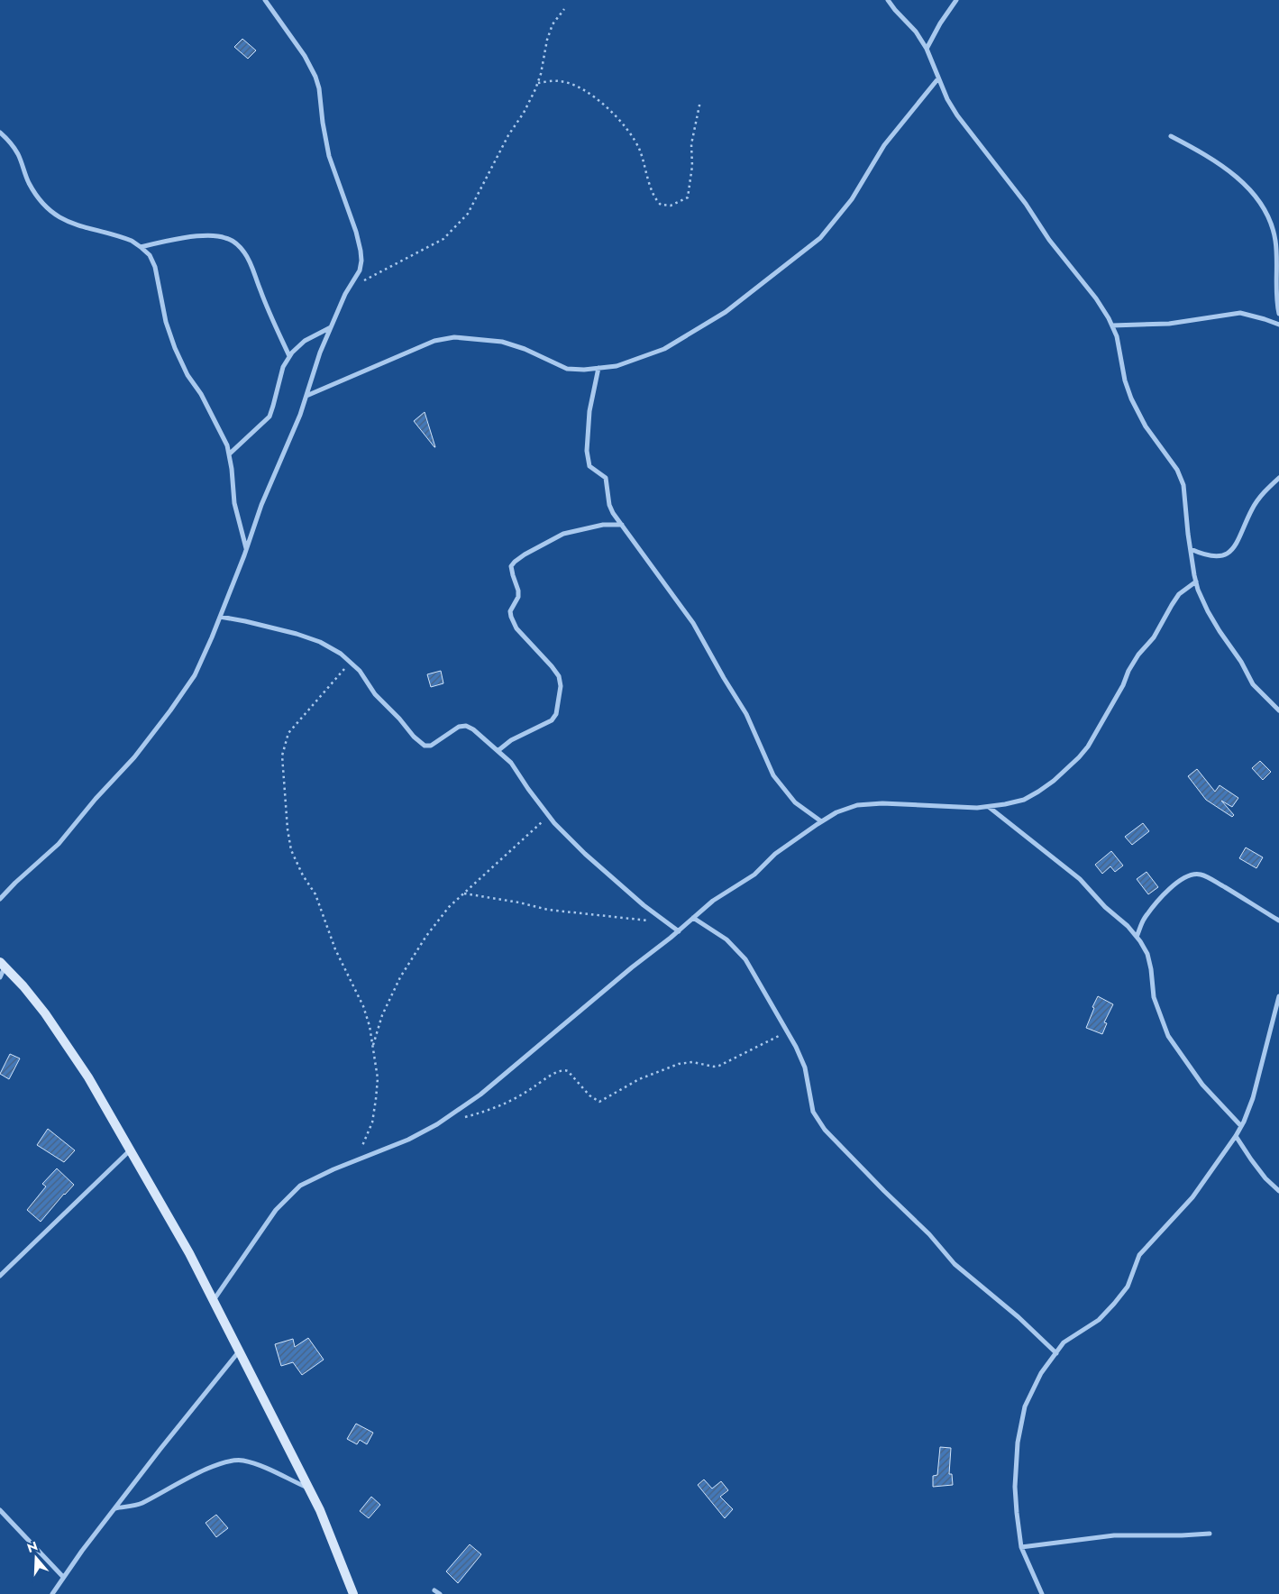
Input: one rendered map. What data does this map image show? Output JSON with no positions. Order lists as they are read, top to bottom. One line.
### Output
{"north":"top"}
